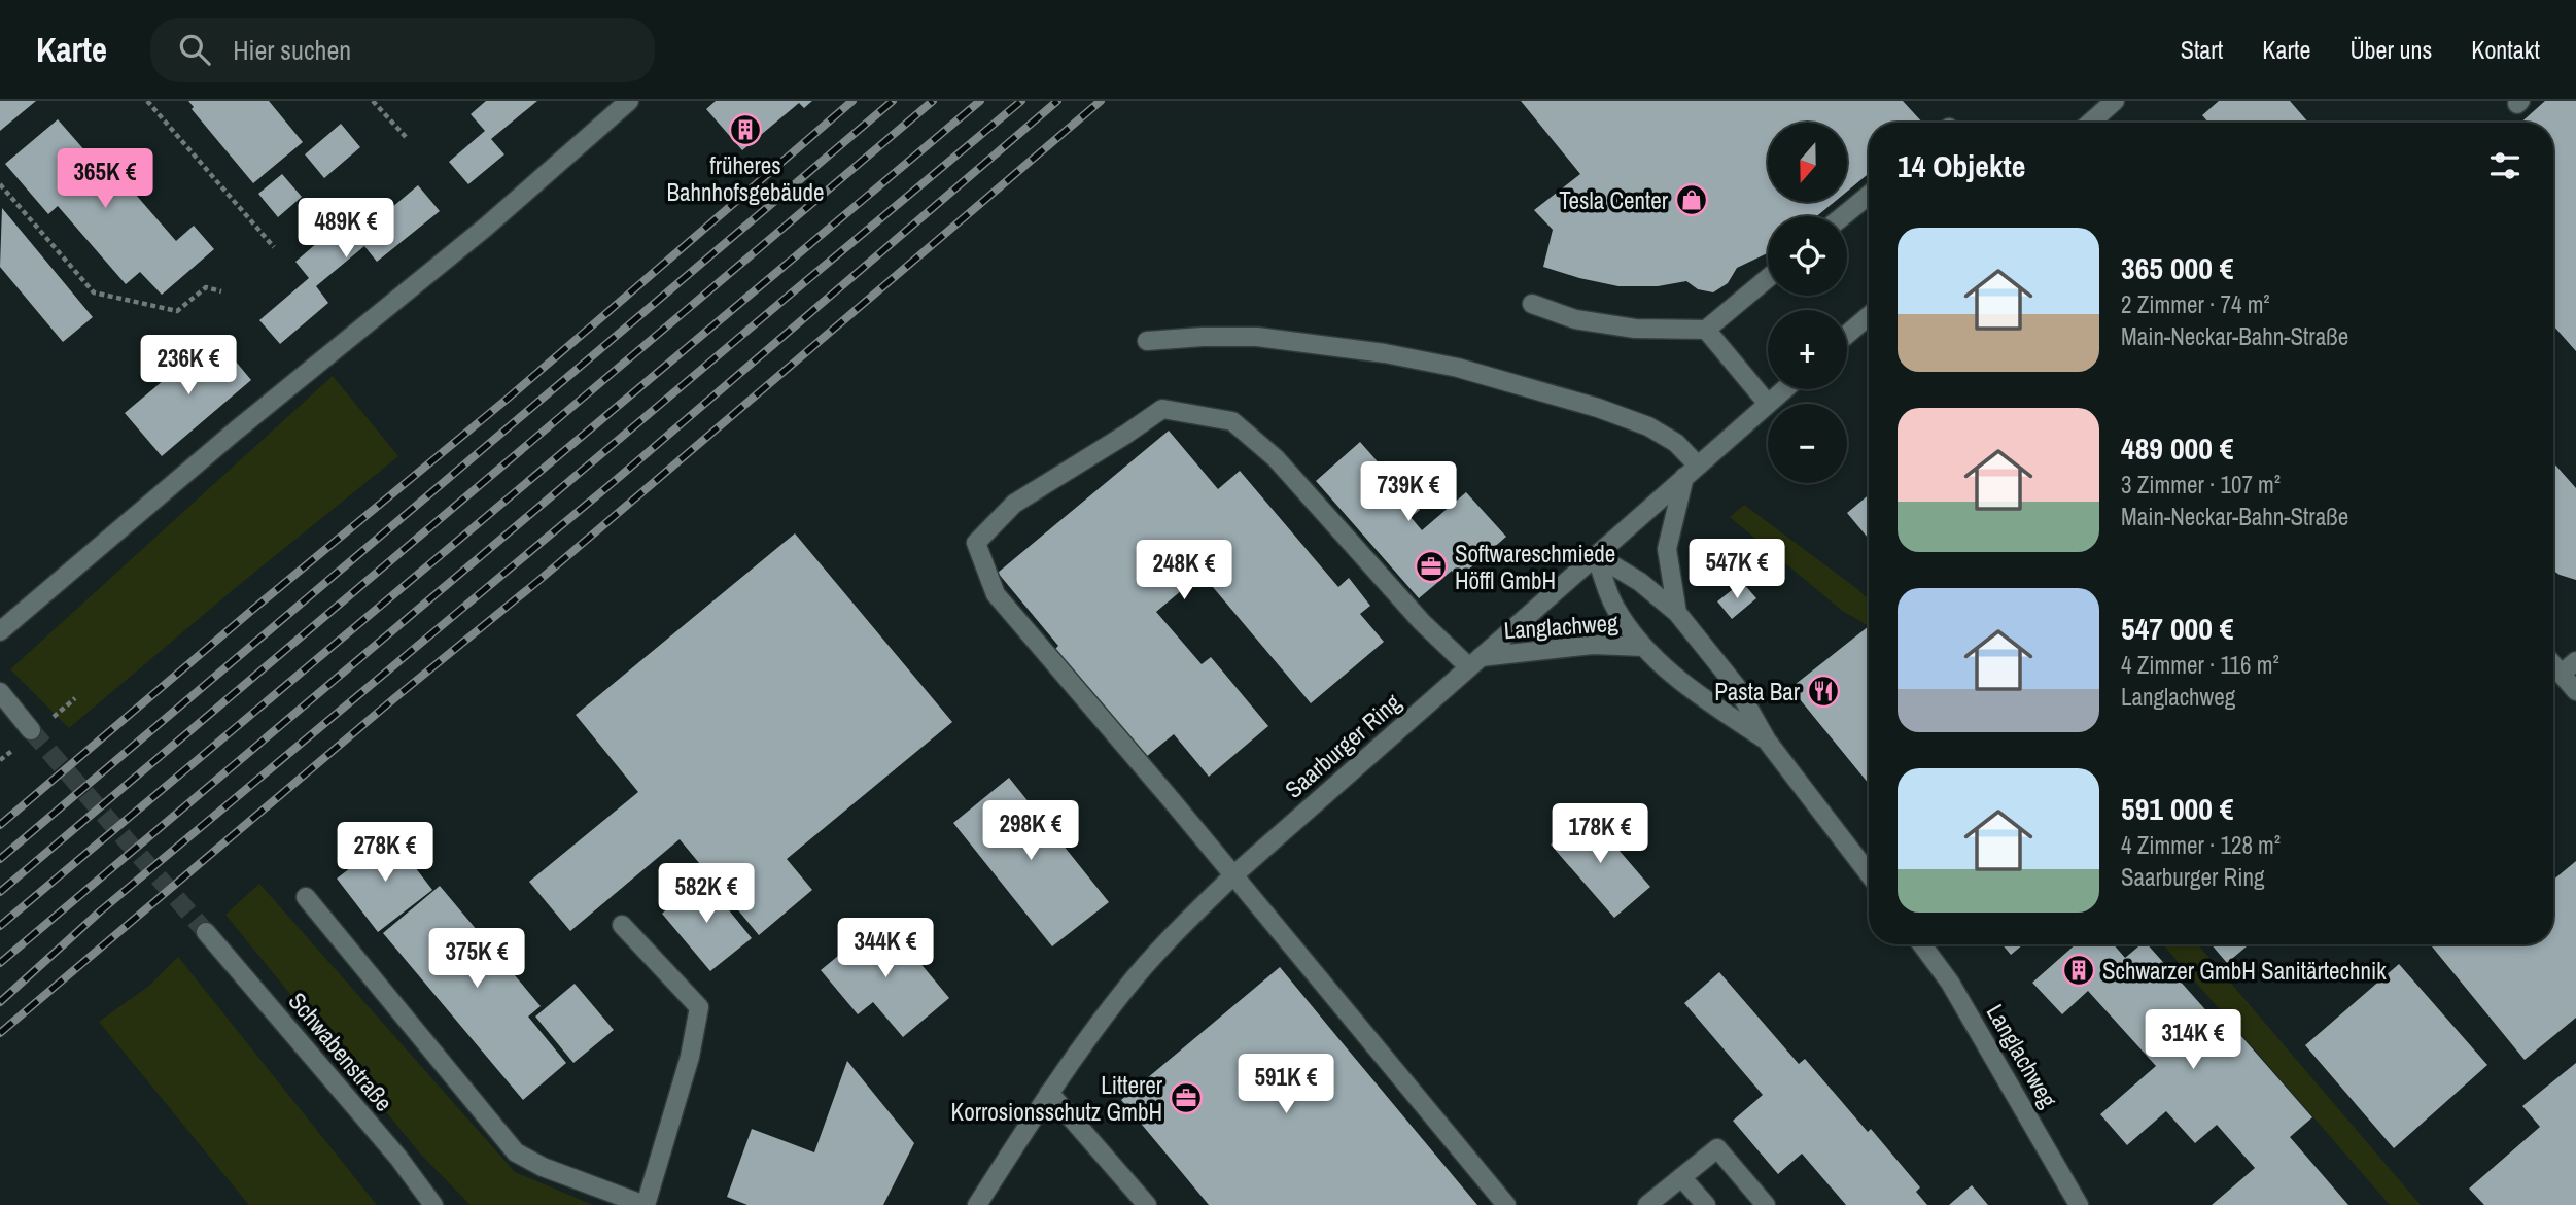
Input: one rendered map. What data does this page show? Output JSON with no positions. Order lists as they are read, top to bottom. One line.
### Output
{"streets":{"street":["Langlachweg","Saarburger Ring","Schwabenstraße"]},"crossings":[["Langlachweg","Saarburger Ring"]],"places":{"building":["früheres Bahnhofsgebäude","Schwarzer GmbH Sanitärtechnik"],"shop":["Tesla Center"],"office":["Softwareschmiede Höffl GmbH","Litterer Korrosionsschutz GmbH"],"restaurant":["Pasta Bar"]},"north":"bottom","page":{"header":"Karte","search":"Hier suchen","nav":["Start","Karte","Über uns","Kontakt"],"map_buttons":["+","−"],"heading":"14 Objekte","price":["365K €","489K €","236K €","739K €","547K €","248K €","298K €","178K €","278K €","582K €","344K €","375K €","314K €","591K €"],"list":[{"name":"365 000 €","note":"2 Zimmer · 74 m² · Main-Neckar-Bahn-Straße"},{"name":"489 000 €","note":"3 Zimmer · 107 m² · Main-Neckar-Bahn-Straße"},{"name":"547 000 €","note":"4 Zimmer · 116 m² · Langlachweg"},{"name":"591 000 €","note":"4 Zimmer · 128 m² · Saarburger Ring"}]}}
